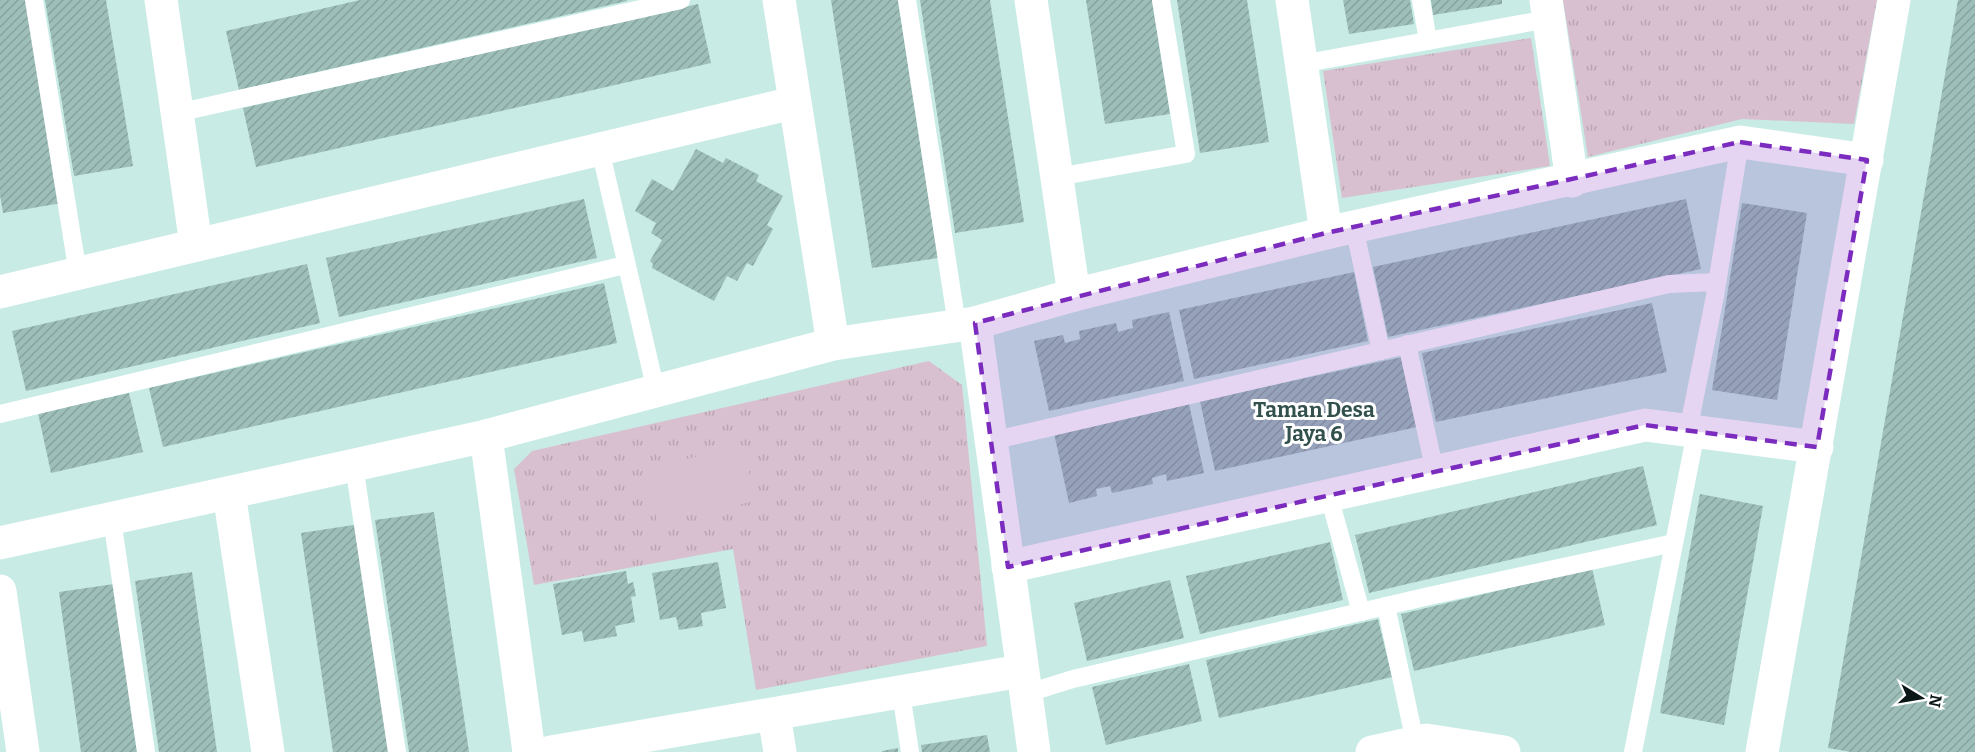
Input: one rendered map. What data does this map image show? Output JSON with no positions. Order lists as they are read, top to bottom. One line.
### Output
{"districts":["Taman Desa Jaya 6"],"north":"right"}
